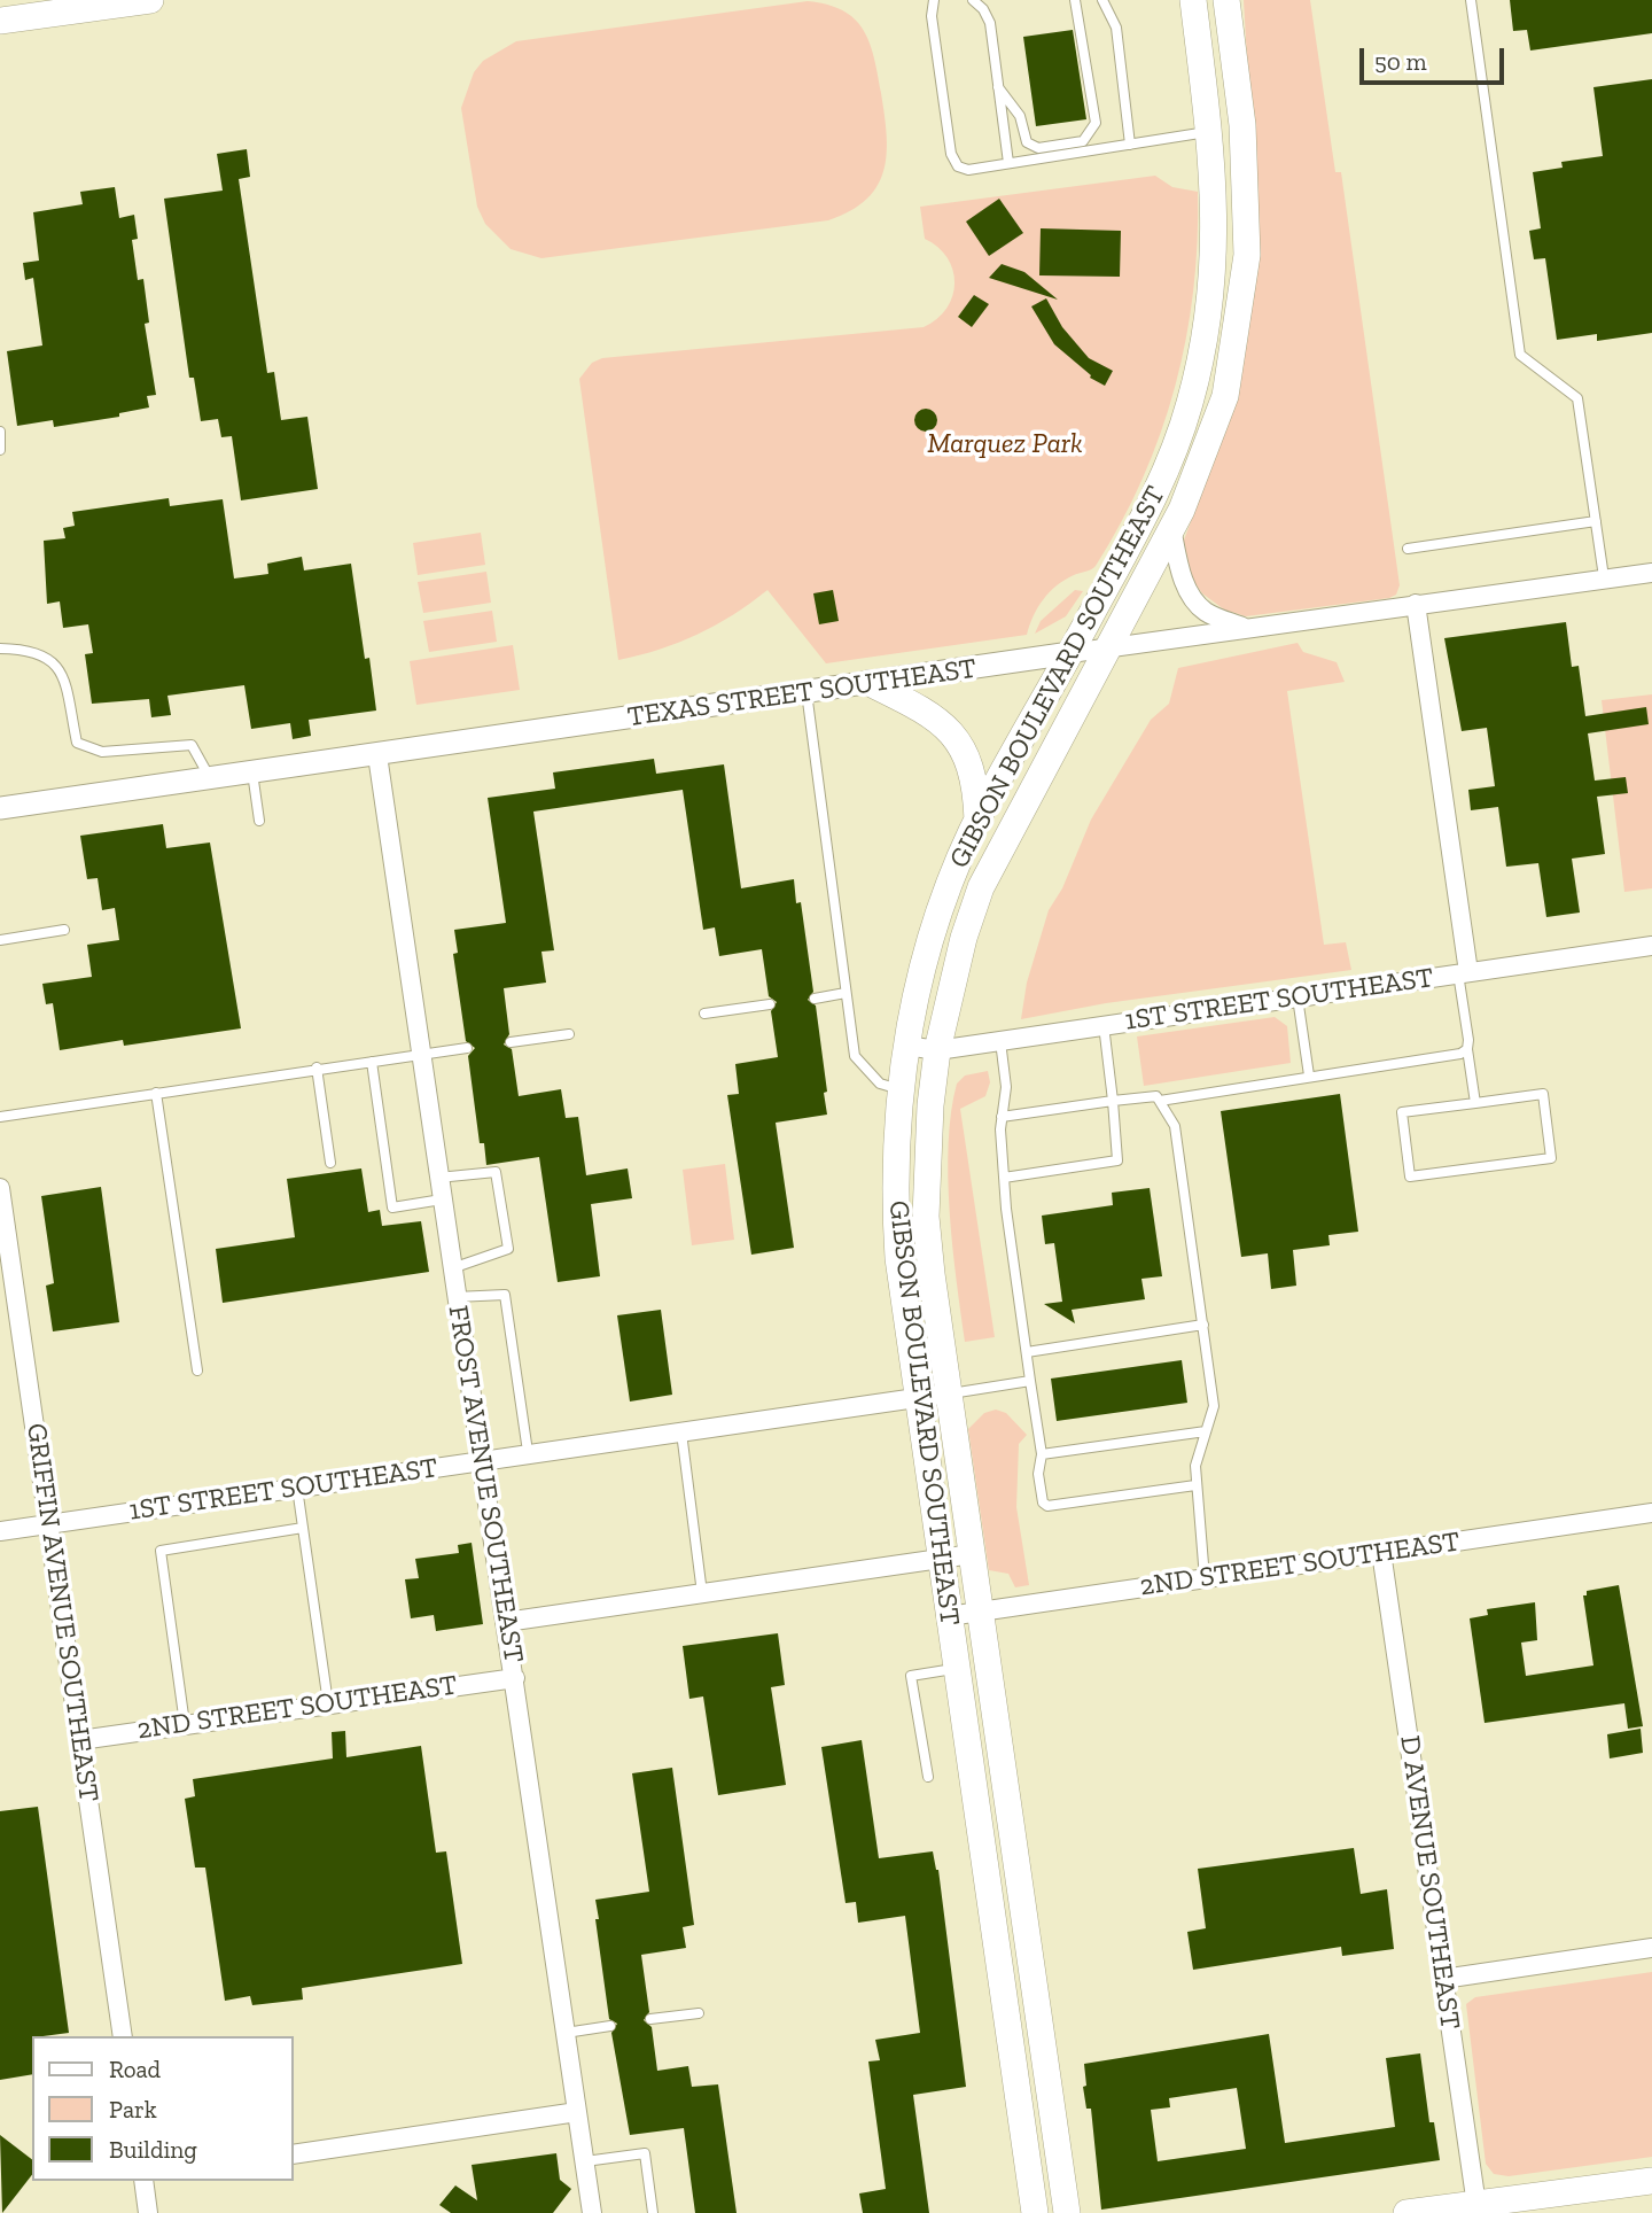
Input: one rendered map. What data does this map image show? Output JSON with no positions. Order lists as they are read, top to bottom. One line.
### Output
{"streets":{"main road":["GIBSON BOULEVARD SOUTHEAST"],"street":["TEXAS STREET SOUTHEAST","1ST STREET SOUTHEAST","FROST AVENUE SOUTHEAST","2ND STREET SOUTHEAST","GRIFFIN AVENUE SOUTHEAST","D AVENUE SOUTHEAST"]},"crossings":[["GIBSON BOULEVARD SOUTHEAST","TEXAS STREET SOUTHEAST"],["GIBSON BOULEVARD SOUTHEAST","1ST STREET SOUTHEAST"],["GIBSON BOULEVARD SOUTHEAST","2ND STREET SOUTHEAST"],["TEXAS STREET SOUTHEAST","FROST AVENUE SOUTHEAST"],["1ST STREET SOUTHEAST","FROST AVENUE SOUTHEAST"],["1ST STREET SOUTHEAST","GRIFFIN AVENUE SOUTHEAST"],["FROST AVENUE SOUTHEAST","2ND STREET SOUTHEAST"],["2ND STREET SOUTHEAST","GRIFFIN AVENUE SOUTHEAST"],["2ND STREET SOUTHEAST","D AVENUE SOUTHEAST"]],"parks":["Marquez Park"],"legend":["Road","Park","Building"],"scale_bar":"50 m"}
